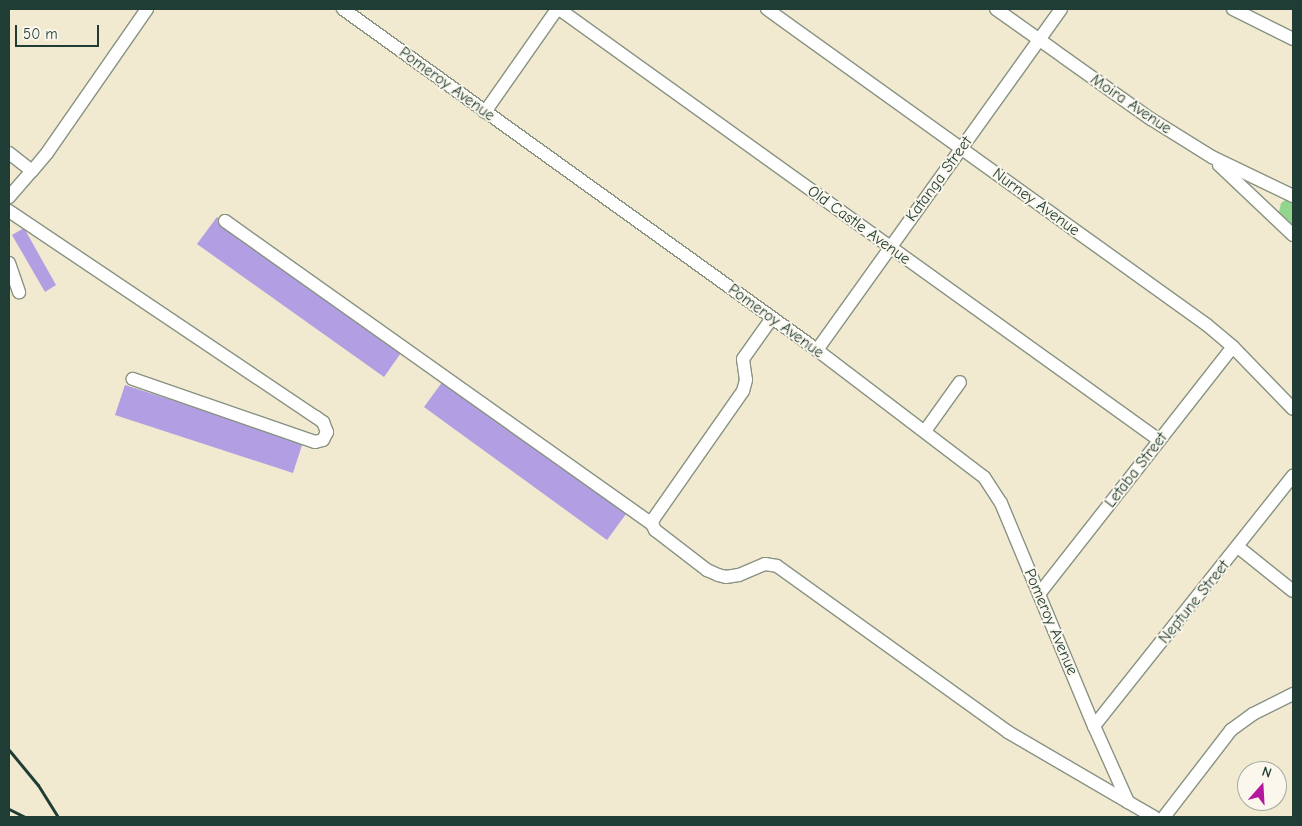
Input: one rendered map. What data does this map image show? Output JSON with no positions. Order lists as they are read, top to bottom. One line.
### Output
{"streets":{"street":["Pomeroy Avenue","Moira Avenue","Katanga Street","Nurney Avenue","Old Castle Avenue","Letaba Street","Neptune Street"]},"crossings":[["Pomeroy Avenue","Katanga Street"],["Pomeroy Avenue","Letaba Street"],["Pomeroy Avenue","Neptune Street"],["Moira Avenue","Katanga Street"],["Katanga Street","Nurney Avenue"],["Katanga Street","Old Castle Avenue"],["Nurney Avenue","Letaba Street"],["Old Castle Avenue","Letaba Street"]],"scale_bar":"50 m","north":"top"}
